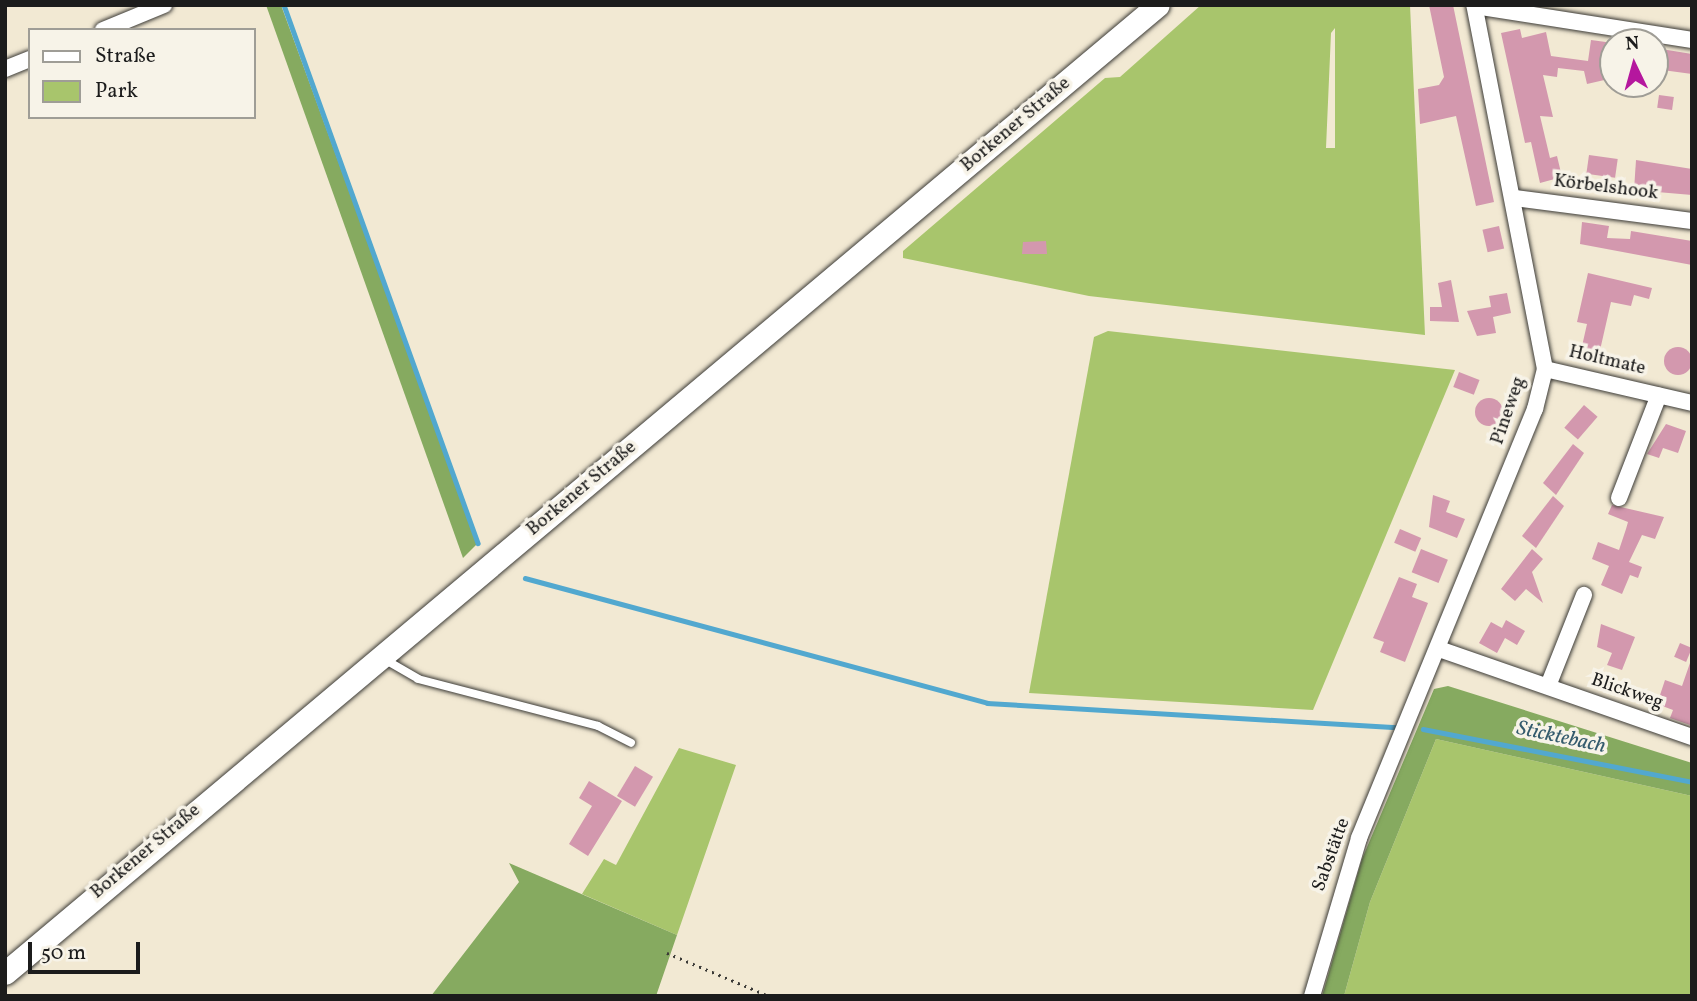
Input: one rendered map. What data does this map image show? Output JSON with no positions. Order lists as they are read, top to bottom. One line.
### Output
{"streets":{"main road":["Borkener Straße"],"street":["Körbelshook","Holtmate","Pineweg","Blickweg","Sabstätte"]},"crossings":[["Körbelshook","Pineweg"],["Holtmate","Pineweg"],["Pineweg","Blickweg"],["Pineweg","Sabstätte"]],"water":["Sticktebach"],"legend":["Straße","Park"],"scale_bar":"50 m","north":"top"}
